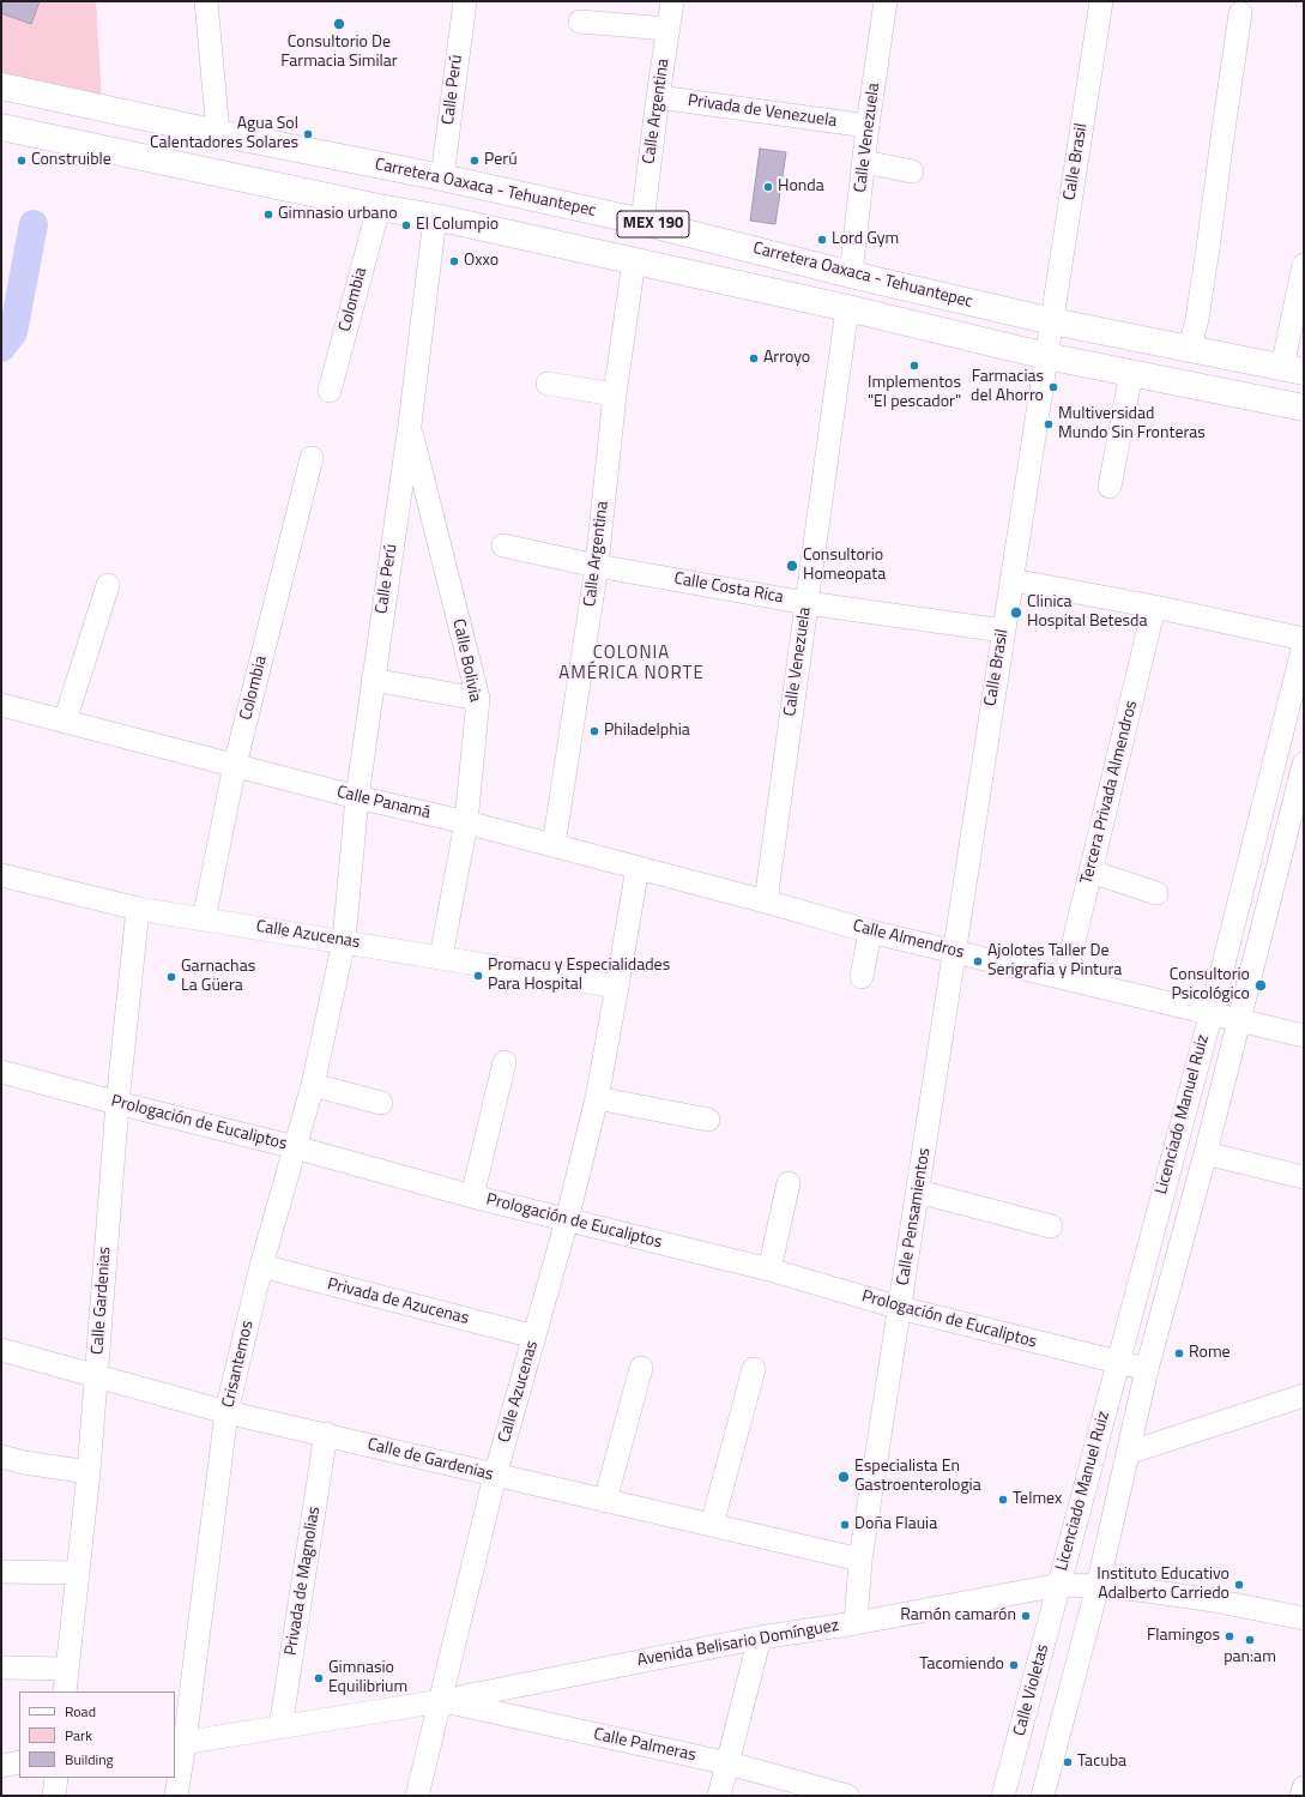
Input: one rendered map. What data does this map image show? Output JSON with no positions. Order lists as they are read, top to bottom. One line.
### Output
{"streets":{"main road":["Carretera Oaxaca - Tehuantepec","MEX 190"],"street":["Calle Perú","Calle Argentina","Privada de Venezuela","Calle Venezuela","Calle Brasil","Colombia","Calle Costa Rica","Calle Bolivia","Tercera Privada Almendros","Calle Panamá","Calle Azucenas","Calle Almendros","Licenciado Manuel Ruiz","Prologación de Eucaliptos","Calle Pensamientos","Calle Gardenias","Privada de Azucenas","Crisantemos","Calle de Gardenias","Privada de Magnolias","Avenida Belisario Domínguez","Calle Violetas","Calle Palmeras"]},"crossings":[["Calle Perú","Carretera Oaxaca - Tehuantepec"],["Calle Perú","Calle Bolivia"],["Calle Perú","Calle Panamá"],["Calle Perú","Calle Azucenas"],["Calle Perú","Crisantemos"],["Calle Argentina","Privada de Venezuela"],["Calle Argentina","Carretera Oaxaca - Tehuantepec"],["Calle Argentina","Calle Costa Rica"],["Calle Argentina","Calle Panamá"],["Privada de Venezuela","Calle Venezuela"],["Calle Venezuela","Carretera Oaxaca - Tehuantepec"],["Calle Venezuela","Calle Costa Rica"],["Calle Venezuela","Calle Panamá"],["Calle Venezuela","Calle Almendros"],["Calle Brasil","Carretera Oaxaca - Tehuantepec"],["Calle Brasil","Calle Costa Rica"],["Calle Brasil","Calle Almendros"],["Calle Brasil","Calle Pensamientos"],["Carretera Oaxaca - Tehuantepec","Colombia"],["Colombia","Calle Panamá"],["Colombia","Calle Azucenas"],["Calle Bolivia","Calle Panamá"],["Calle Bolivia","Calle Azucenas"],["Tercera Privada Almendros","Calle Almendros"],["Calle Panamá","Calle Azucenas"],["Calle Panamá","Calle Almendros"],["Calle Azucenas","Prologación de Eucaliptos"],["Calle Azucenas","Calle Gardenias"],["Calle Azucenas","Privada de Azucenas"],["Calle Azucenas","Crisantemos"],["Calle Azucenas","Calle de Gardenias"],["Calle Azucenas","Avenida Belisario Domínguez"],["Calle Azucenas","Calle Palmeras"],["Calle Almendros","Licenciado Manuel Ruiz"],["Calle Almendros","Calle Pensamientos"],["Licenciado Manuel Ruiz","Prologación de Eucaliptos"],["Licenciado Manuel Ruiz","Avenida Belisario Domínguez"],["Licenciado Manuel Ruiz","Calle Violetas"],["Prologación de Eucaliptos","Calle Pensamientos"],["Prologación de Eucaliptos","Calle Gardenias"],["Prologación de Eucaliptos","Crisantemos"],["Calle Pensamientos","Calle de Gardenias"],["Calle Pensamientos","Avenida Belisario Domínguez"],["Calle Gardenias","Calle de Gardenias"],["Privada de Azucenas","Crisantemos"],["Crisantemos","Calle de Gardenias"],["Crisantemos","Avenida Belisario Domínguez"],["Calle de Gardenias","Privada de Magnolias"],["Privada de Magnolias","Avenida Belisario Domínguez"],["Avenida Belisario Domínguez","Calle Violetas"],["Avenida Belisario Domínguez","Calle Palmeras"]],"districts":["COLONIA AMÉRICA NORTE"],"places":["Consultorio De Farmacia Similar","Agua Sol Calentadores Solares","Construible","Perú","Honda","Gimnasio urbano","El Columpio","Lord Gym","Oxxo","Arroyo","Implementos \"El pescador\"","Farmacias del Ahorro","Multiversidad Mundo Sin Fronteras","Consultorio Homeopata","Clinica Hospital Betesda","Philadelphia","Ajolotes Taller De Serigrafia y Pintura","Promacu y Especialidades Para Hospital","Garnachas La Güera","Consultorio Psicológico","Rome","Especialista En Gastroenterologia","Telmex","Doña Flauia","Instituto Educativo Adalberto Carriedo","Ramón camarón","Flamingos","pan:am","Tacomiendo","Gimnasio Equilibrium","Tacuba"],"legend":["Road","Park","Building"]}
